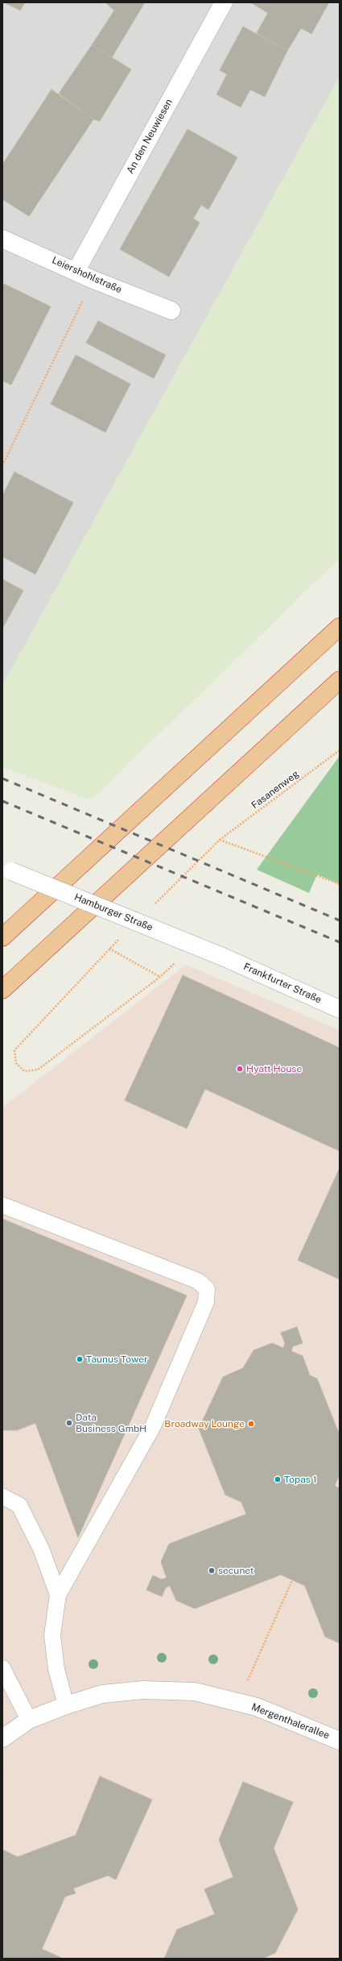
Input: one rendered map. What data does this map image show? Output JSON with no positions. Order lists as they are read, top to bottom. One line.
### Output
{"streets":{"street":["An den Neuwiesen","Leiershohlstraße","Hamburger Straße","Frankfurter Straße","Mergenthalerallee"],"path":["Fasanenweg"]},"crossings":[["An den Neuwiesen","Leiershohlstraße"],["Hamburger Straße","Frankfurter Straße"]],"places":["Hyatt House","Taunus Tower","Data Business GmbH","Broadway Lounge","Topas 1","secunet"]}
